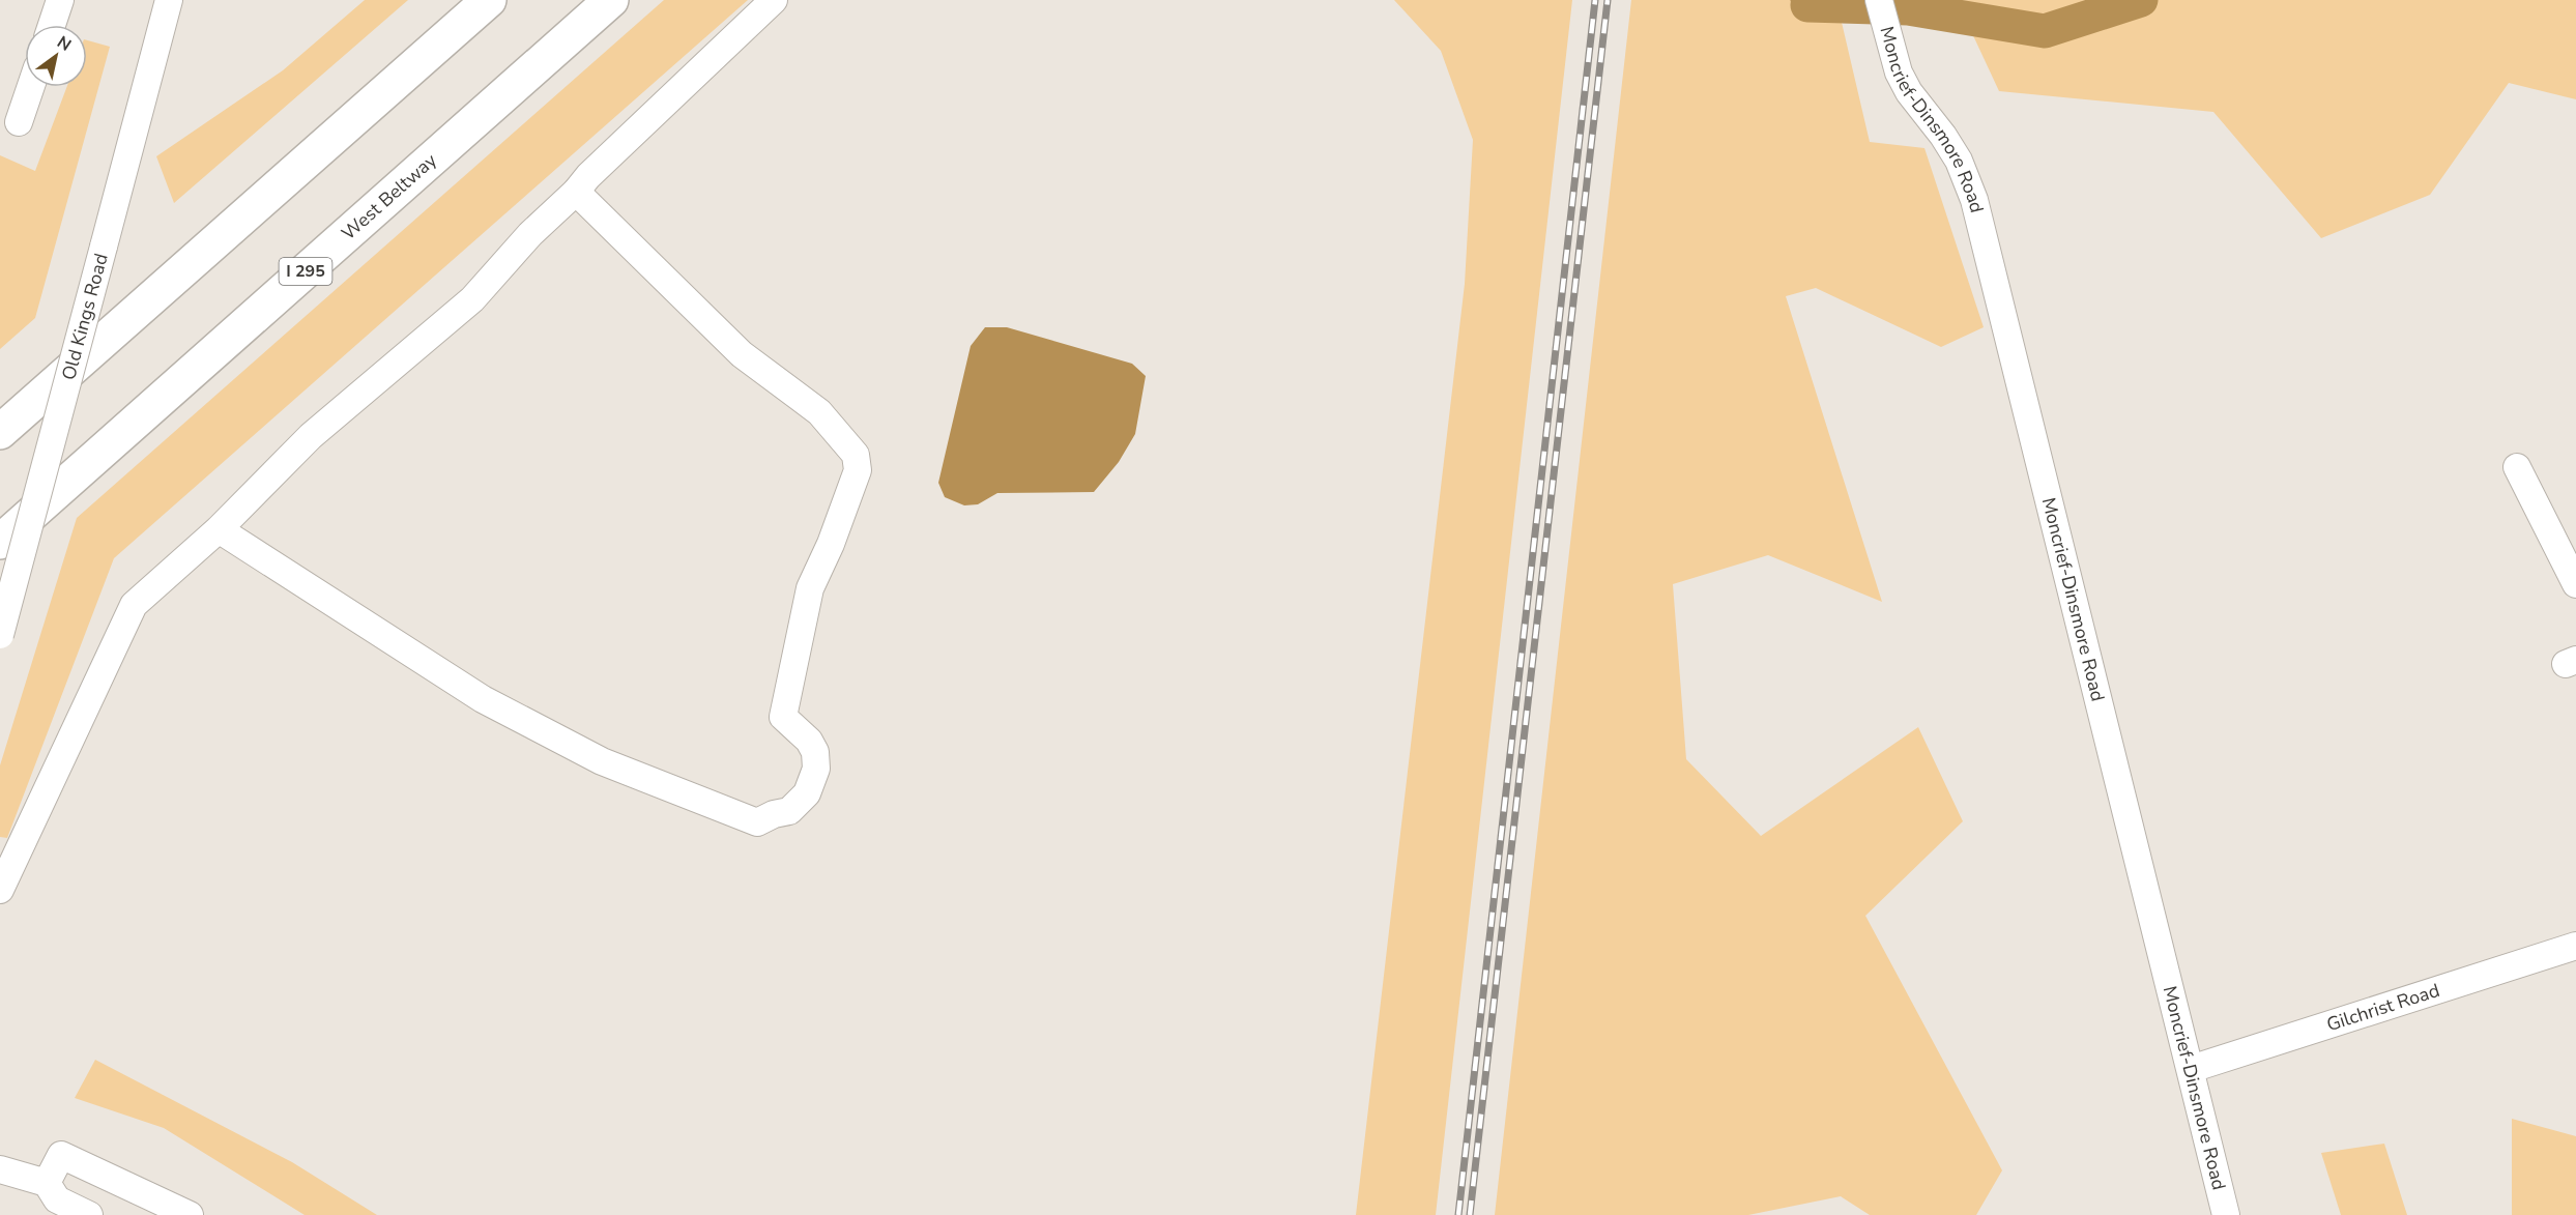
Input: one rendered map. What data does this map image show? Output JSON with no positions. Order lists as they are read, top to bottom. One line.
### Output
{"streets":{"highway":["West Beltway","I 295"],"street":["Moncrief-Dinsmore Road","Old Kings Road","Gilchrist Road"]},"crossings":[["Moncrief-Dinsmore Road","Gilchrist Road"]],"north":"top right"}
